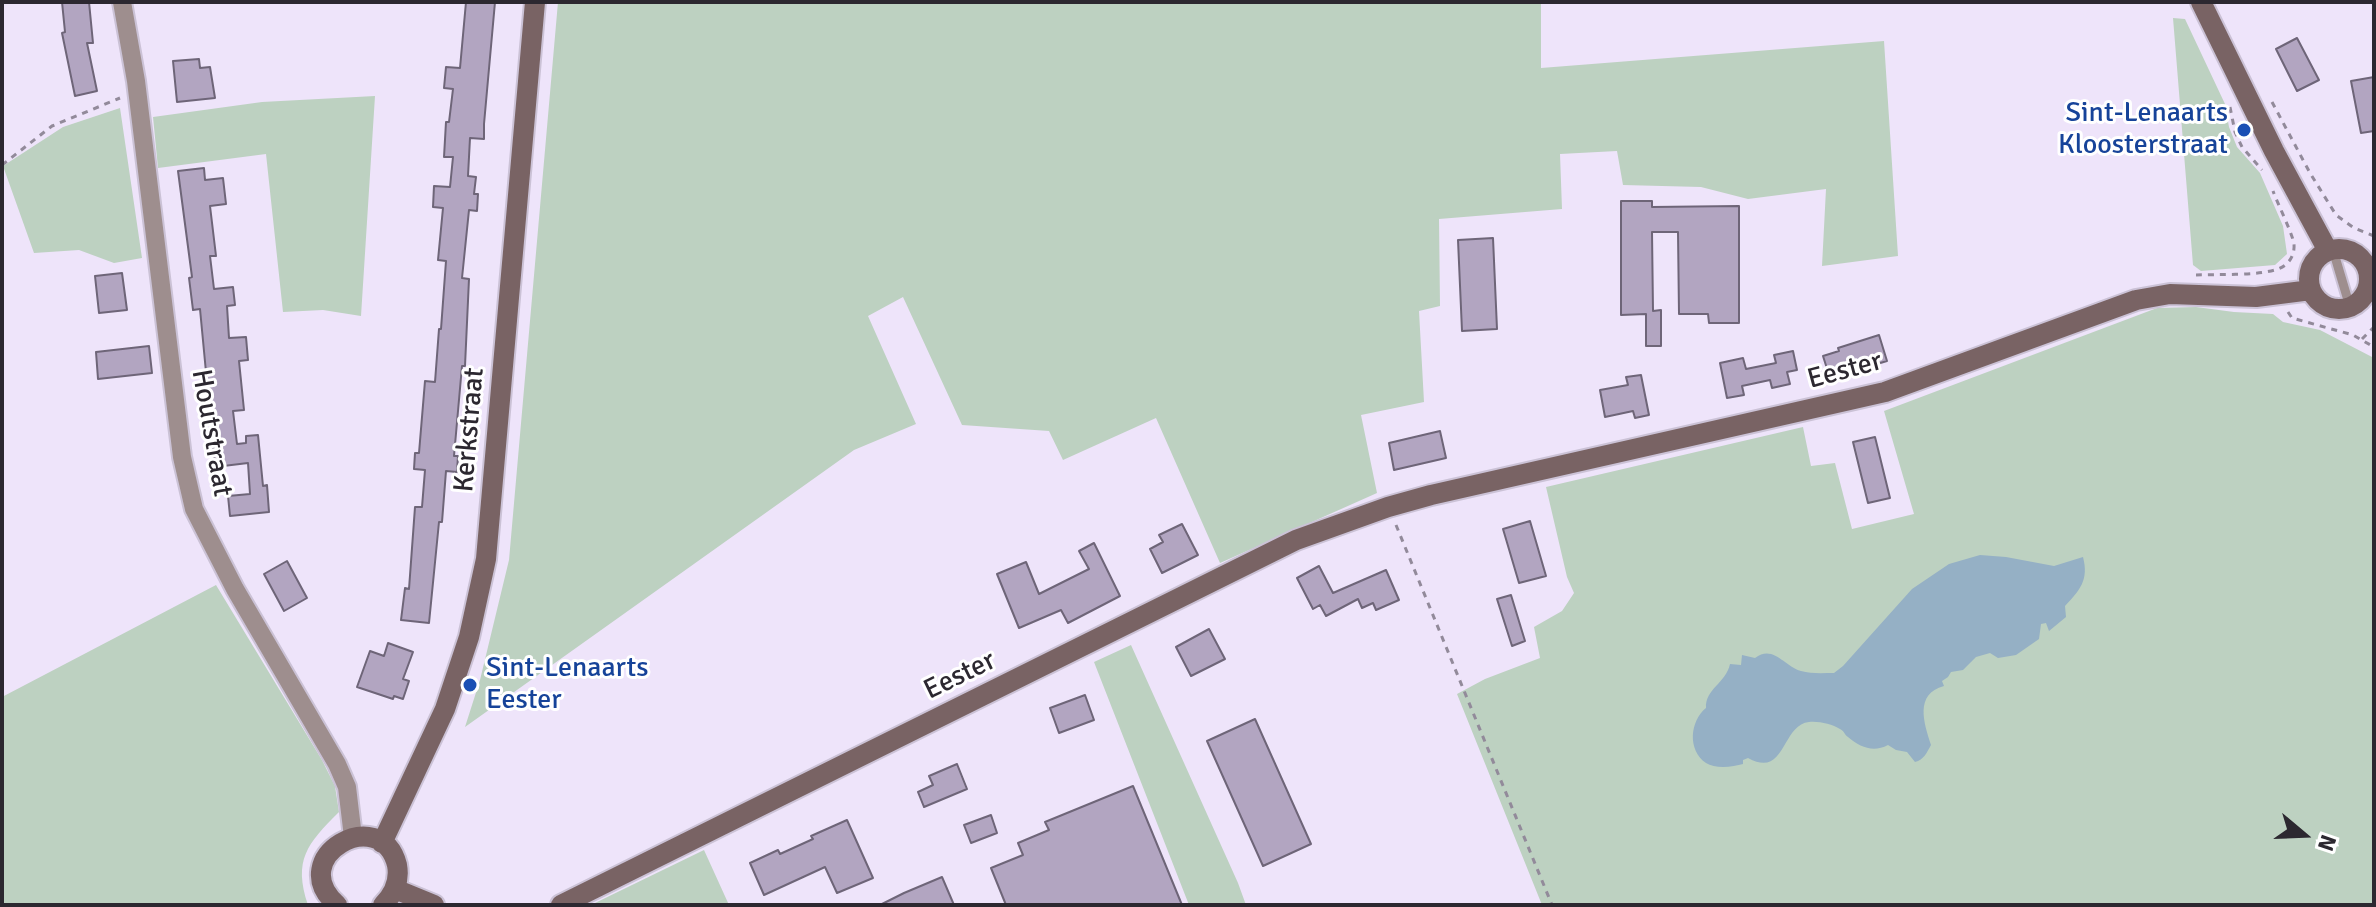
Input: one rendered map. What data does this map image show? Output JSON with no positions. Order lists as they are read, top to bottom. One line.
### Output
{"streets":{"main road":["Eester","Kerkstraat"],"street":["Houtstraat"]},"places":["Sint-Lenaarts Kloosterstraat","Sint-Lenaarts Eester"],"north":"right"}
